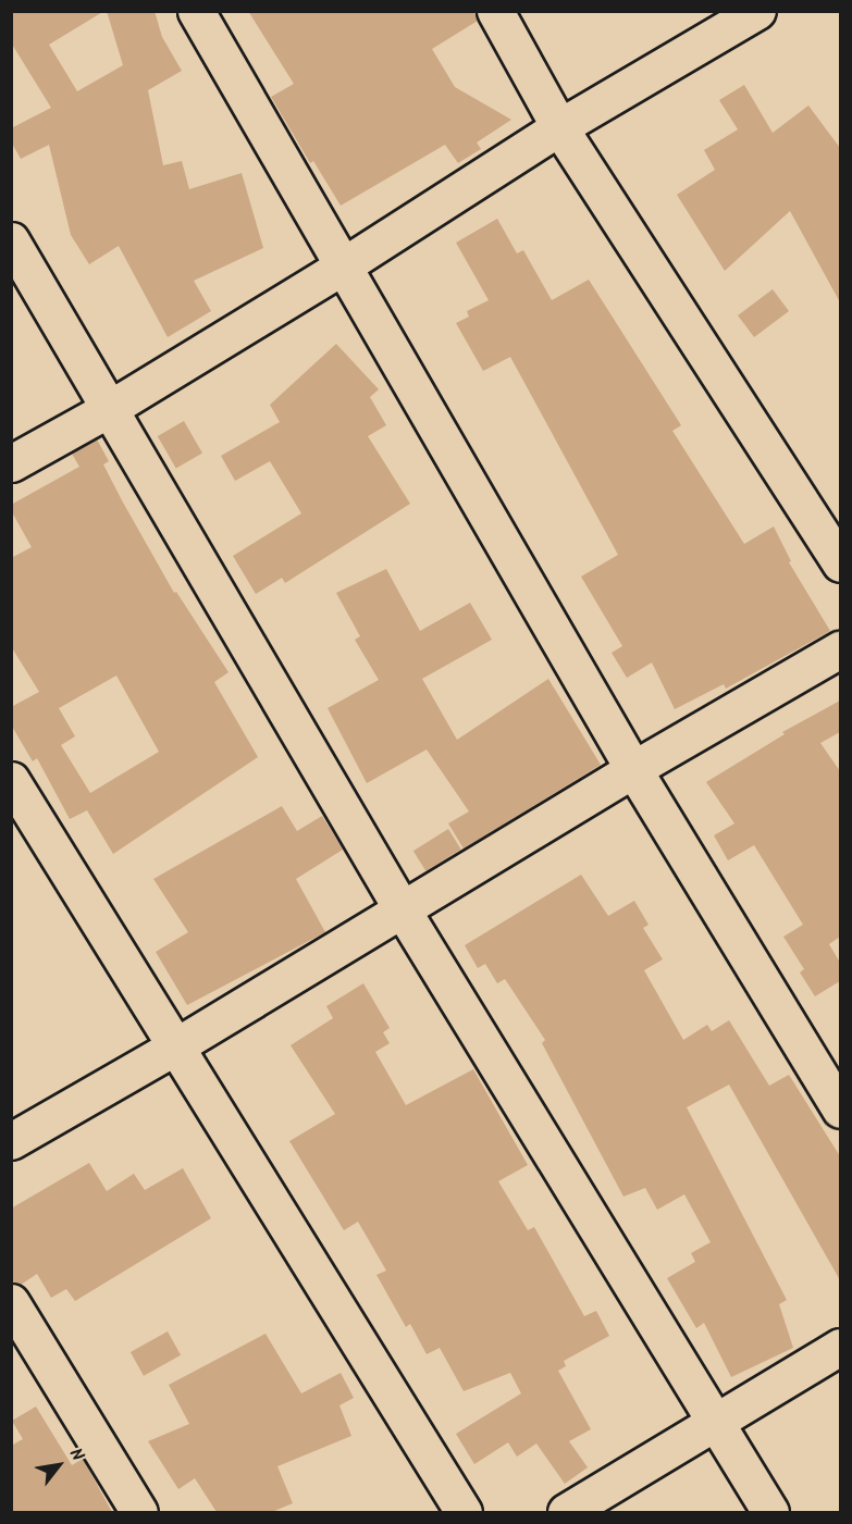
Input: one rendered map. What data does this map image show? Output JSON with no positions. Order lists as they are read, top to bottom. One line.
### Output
{"north":"top right"}
